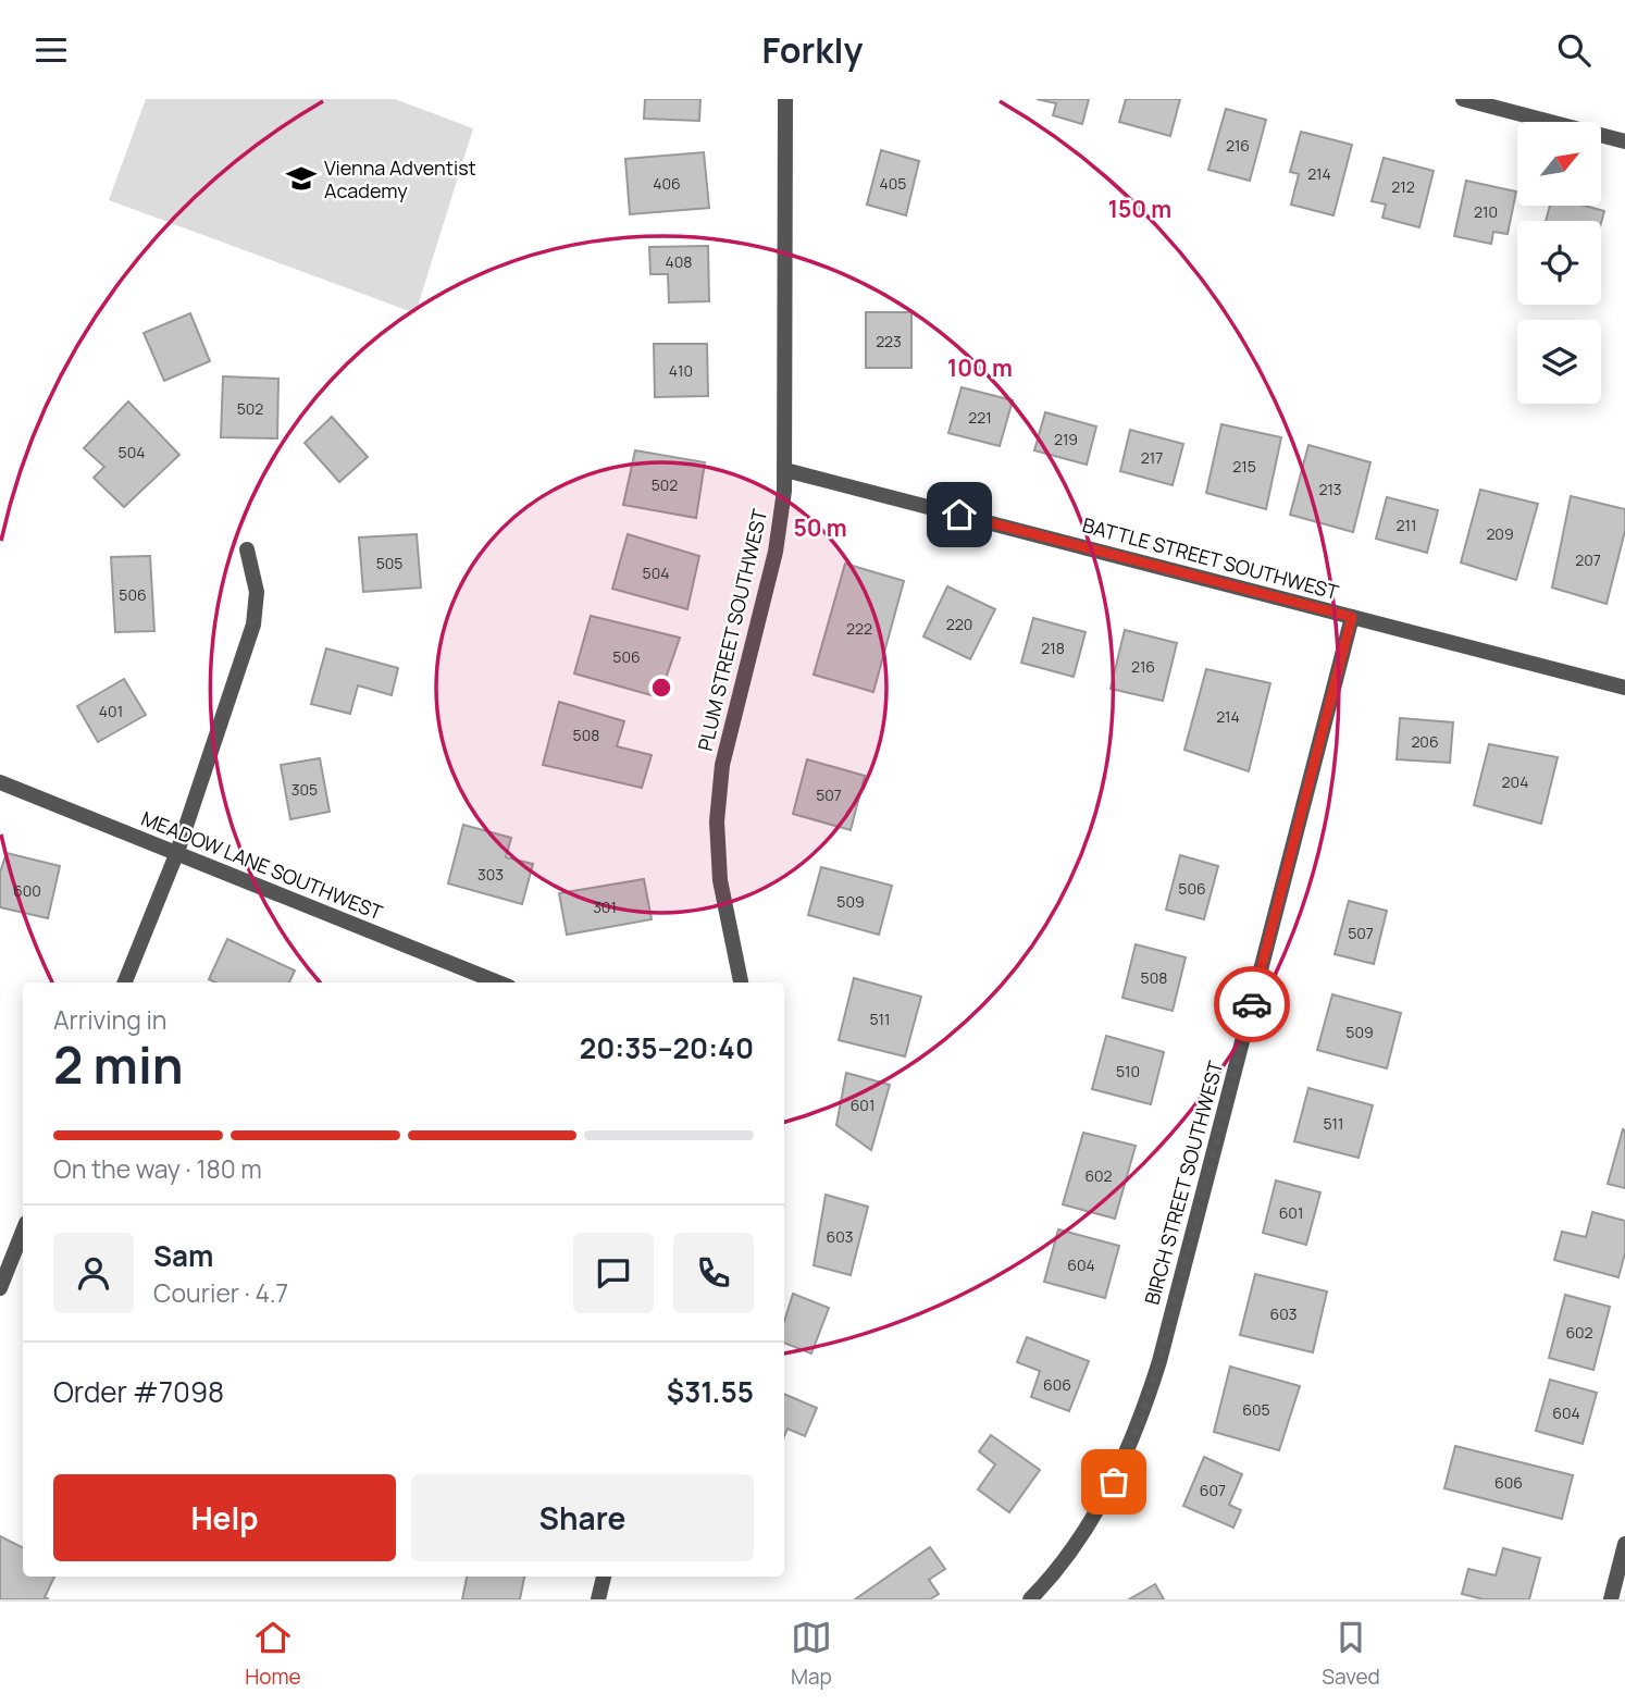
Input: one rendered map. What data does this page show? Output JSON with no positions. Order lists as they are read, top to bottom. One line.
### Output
{"streets":{"street":["BATTLE STREET SOUTHWEST","PLUM STREET SOUTHWEST","MEADOW LANE SOUTHWEST","BIRCH STREET SOUTHWEST"]},"crossings":[["BATTLE STREET SOUTHWEST","PLUM STREET SOUTHWEST"],["BATTLE STREET SOUTHWEST","BIRCH STREET SOUTHWEST"]],"places":{"school or university":["Vienna Adventist Academy"]},"house_numbers":["216","214","406","405","212","210","408","223","410","502","221","219","504","217","215","502","213","211","209","207","505","504","506","220","222","218","506","216","401","214","508","206","204","305","507","303","506","600","509","301","507","508","511","509","510","601","511","602","601","603","604","603","602","606","605","604","606","607"],"north":"top right","page":{"header":"Forkly","heading":["2 min","Arriving in","20:35–20:40"],"panel":["Sam","Courier · 4.7","Order #7098","$31.55"],"bar":"On the way · 180 m","buttons":["Help","Share"],"tabs":["Home","Map","Saved"]},"rings":["150 m","100 m","50 m"]}
